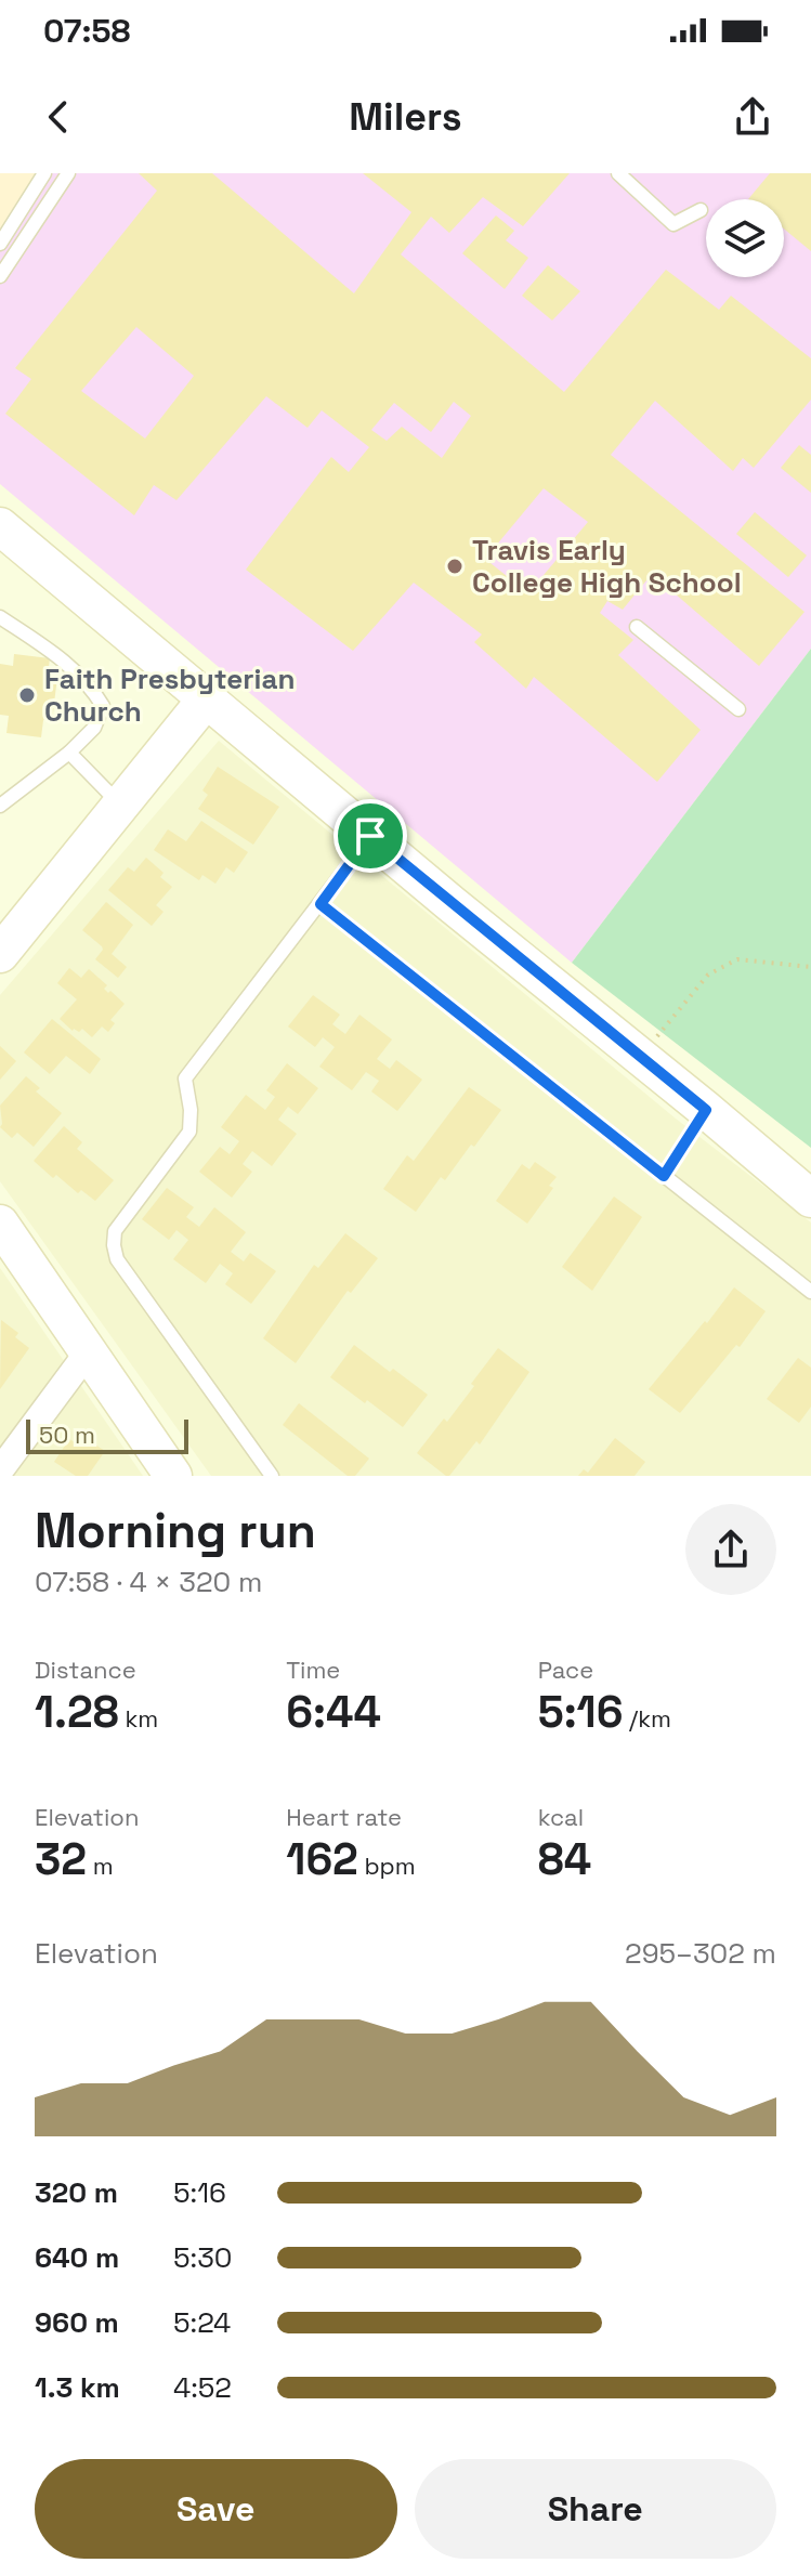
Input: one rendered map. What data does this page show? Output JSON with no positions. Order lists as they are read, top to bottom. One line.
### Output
{"places":["Travis Early College High School","Faith Presbyterian Church"],"scale_bar":"50 m","page":{"status":"07:58","header":"Milers","scale":"50 m","heading":["Morning run","07:58 · 4 × 320 m"],"stats":[["Distance","1.28 km"],["Time","6:44"],["Pace","5:16 /km"],["Elevation","32 m"],["Heart rate","162 bpm"],["kcal","84"]],"chart":["Elevation","295–302 m"],"list":[{"name":"320 m","note":"5:16"},{"name":"640 m","note":"5:30"},{"name":"960 m","note":"5:24"},{"name":"1.3 km","note":"4:52"}],"buttons":["Save","Share"]}}
